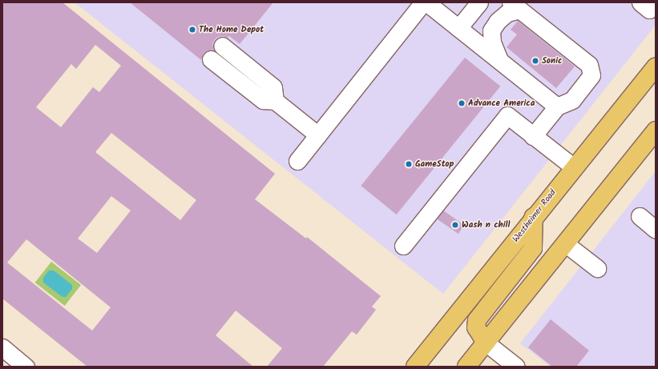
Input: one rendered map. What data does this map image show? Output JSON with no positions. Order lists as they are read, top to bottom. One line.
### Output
{"streets":{"main road":["Westheimer Road"]},"places":["The Home Depot","Sonic","Advance America","GameStop","Wash n chill"]}
